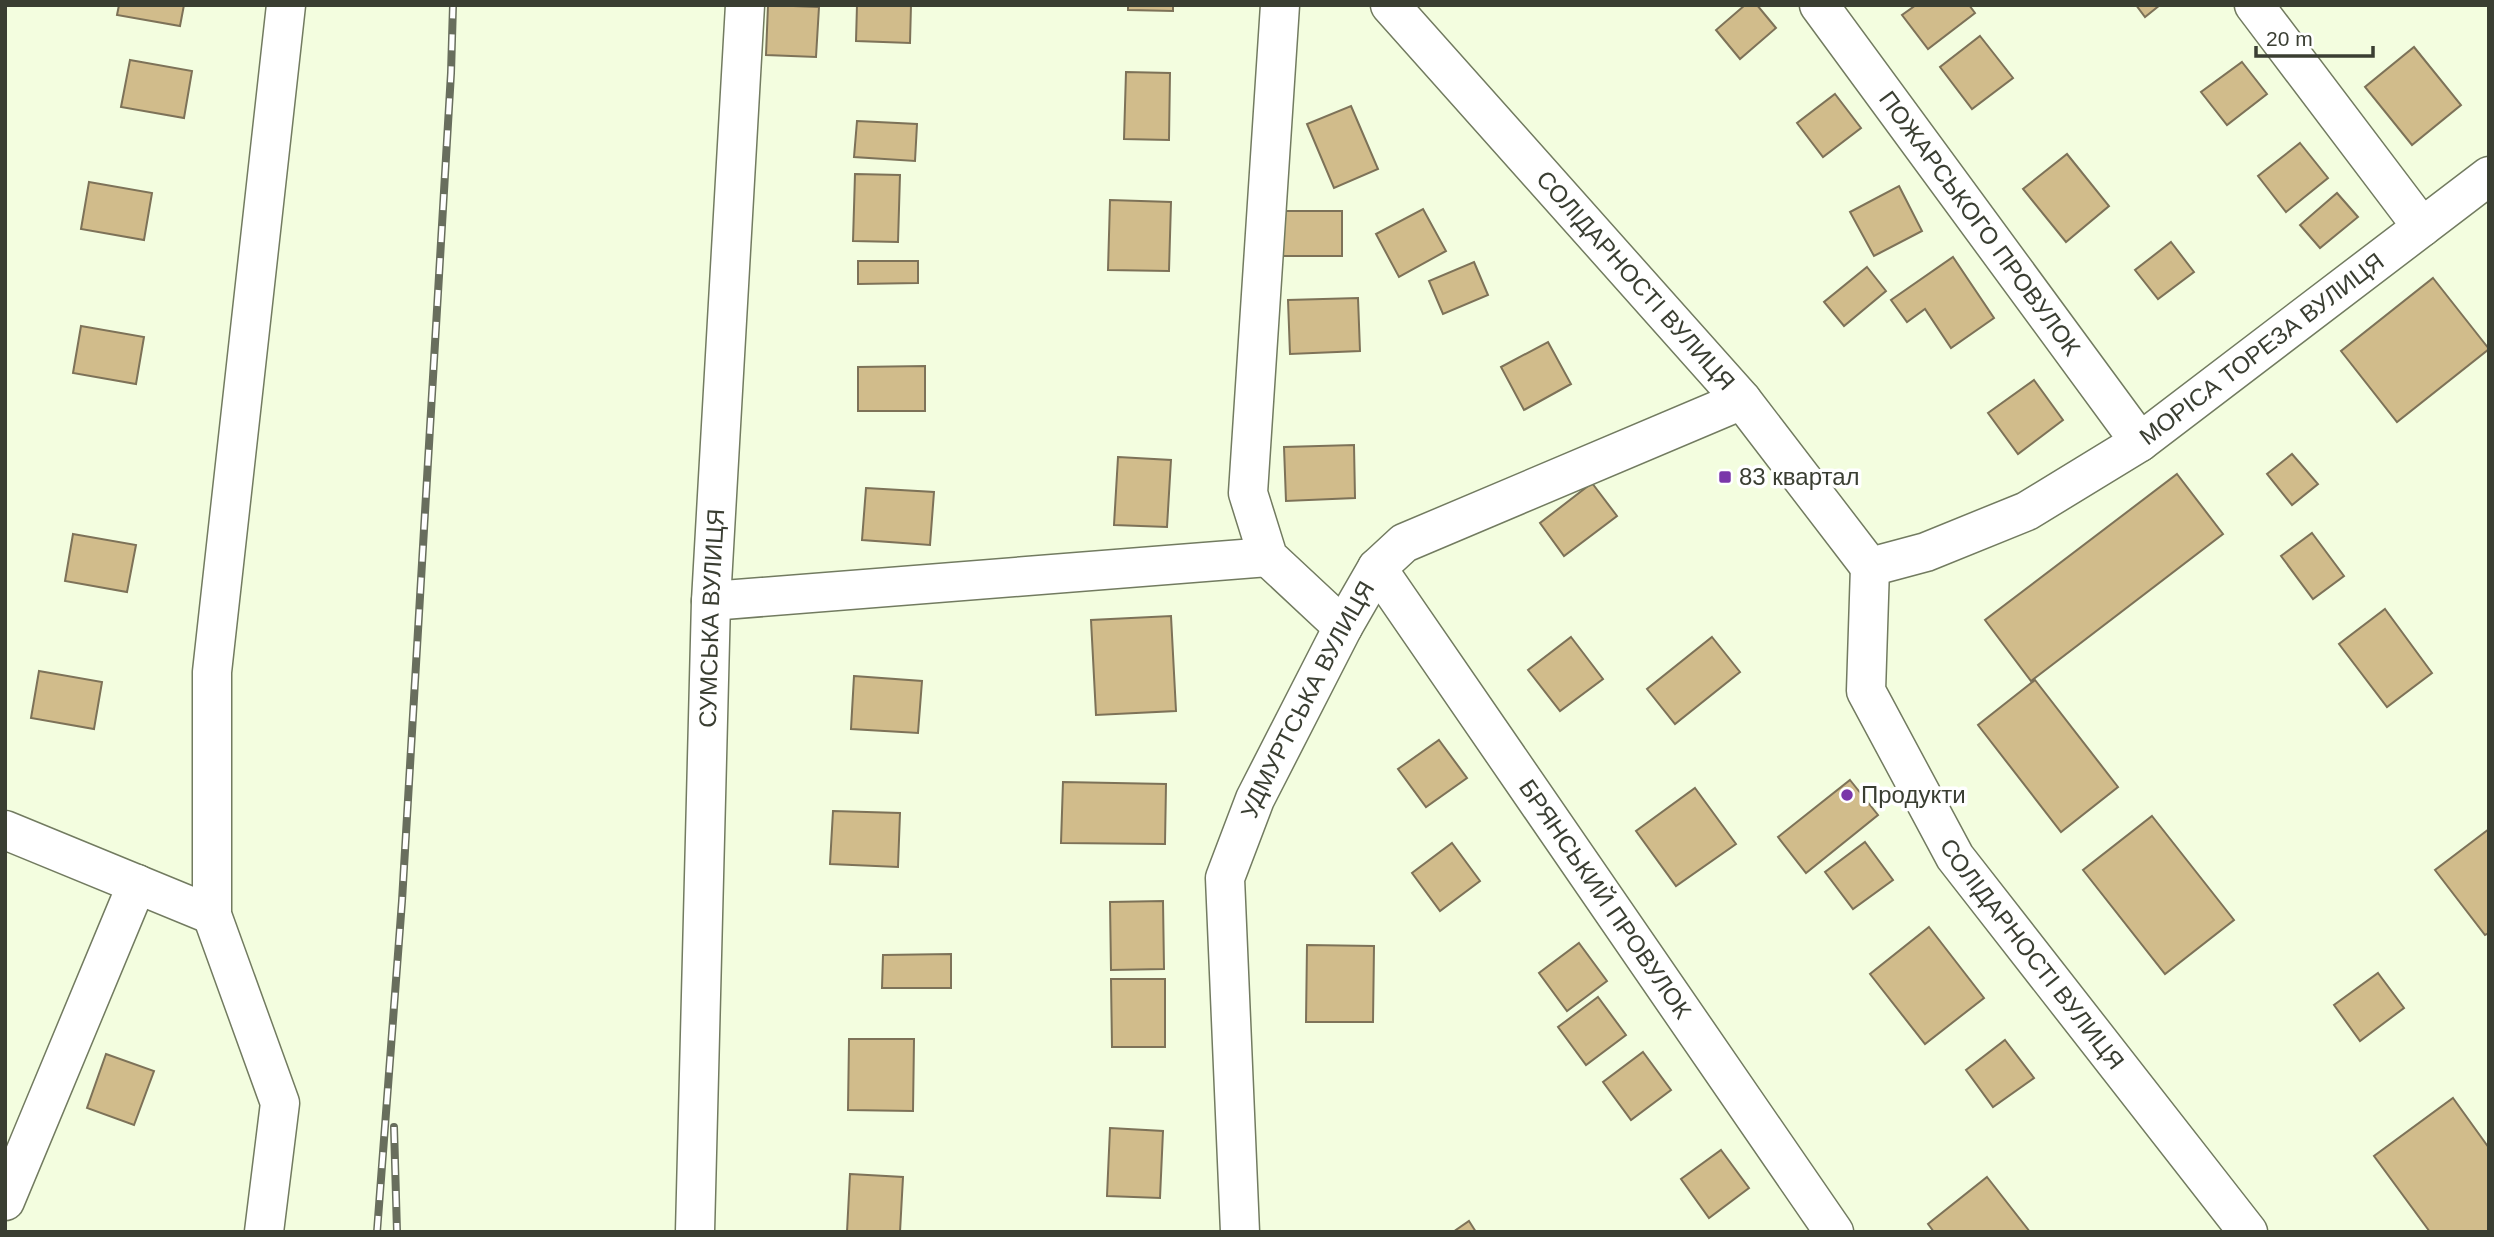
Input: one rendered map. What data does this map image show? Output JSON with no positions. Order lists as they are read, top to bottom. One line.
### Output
{"streets":{"street":["ПОЖАРСЬКОГО ПРОВУЛОК","СОЛІДАРНОСТІ ВУЛИЦЯ","МОРІСА ТОРЕЗА ВУЛИЦЯ","СУМСЬКА ВУЛИЦЯ","УДМУРТСЬКА ВУЛИЦЯ","БРЯНСЬКИЙ ПРОВУЛОК"]},"crossings":[["ПОЖАРСЬКОГО ПРОВУЛОК","МОРІСА ТОРЕЗА ВУЛИЦЯ"],["СОЛІДАРНОСТІ ВУЛИЦЯ","МОРІСА ТОРЕЗА ВУЛИЦЯ"],["СОЛІДАРНОСТІ ВУЛИЦЯ","УДМУРТСЬКА ВУЛИЦЯ"],["УДМУРТСЬКА ВУЛИЦЯ","БРЯНСЬКИЙ ПРОВУЛОК"]],"places":{"transit":["83 квартал"],"other":["Продукти"]},"scale_bar":"20 m"}
